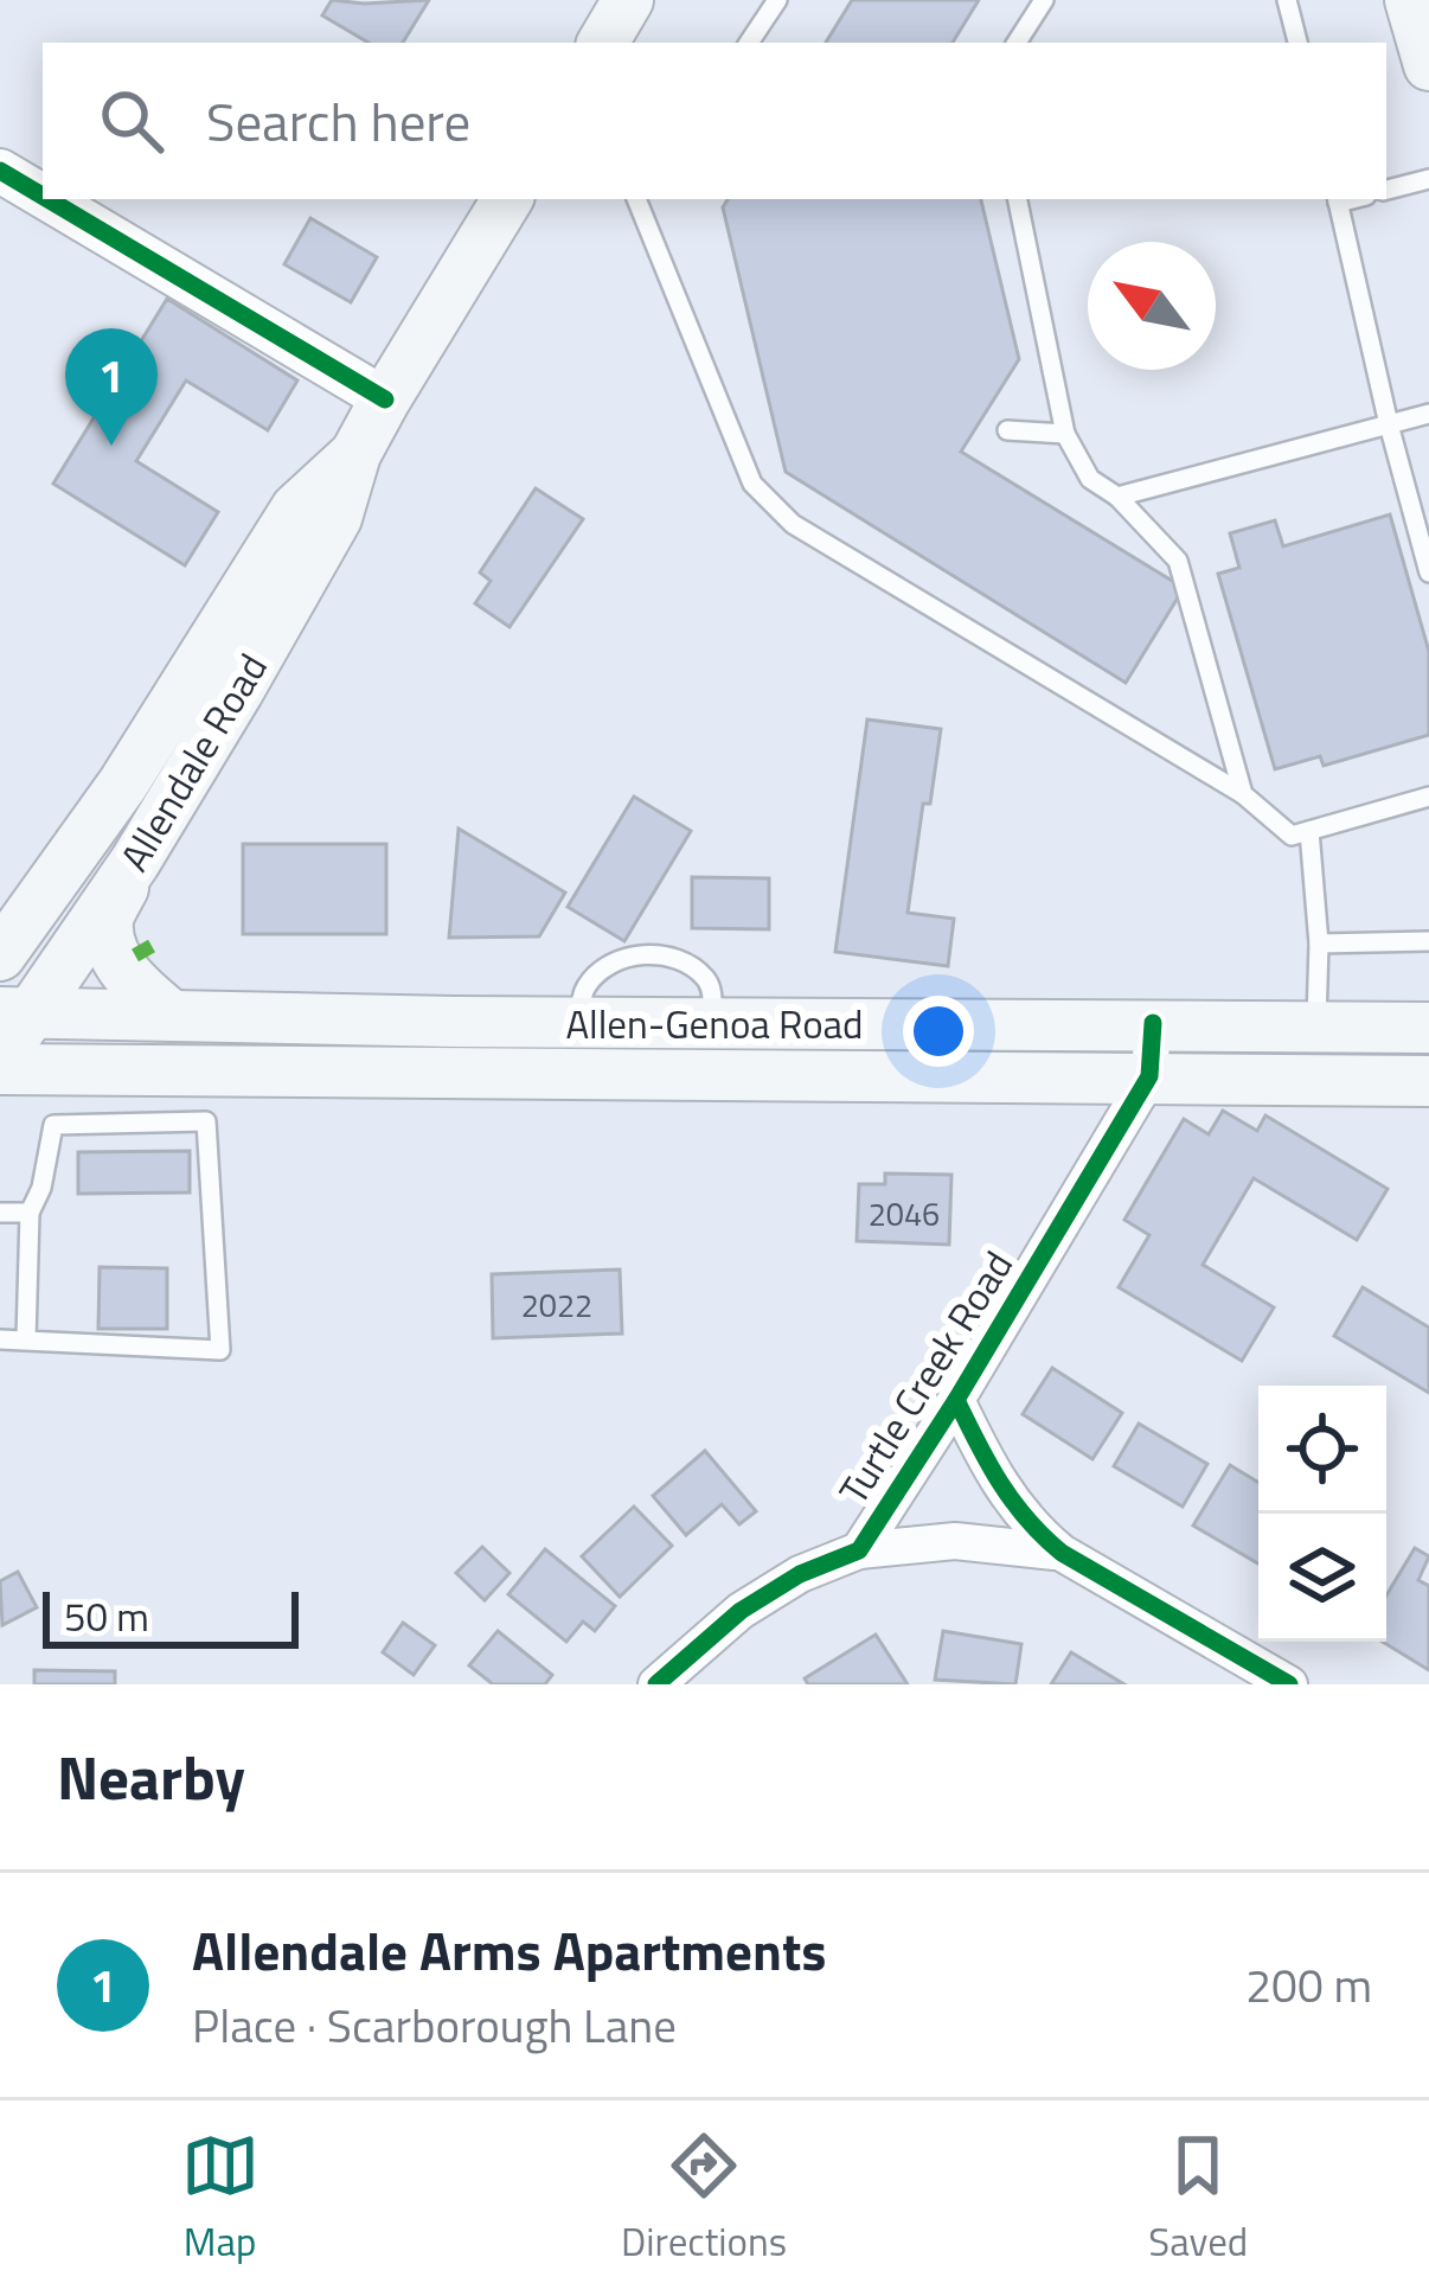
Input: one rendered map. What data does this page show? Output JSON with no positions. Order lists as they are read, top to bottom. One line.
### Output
{"streets":{"main road":["Allendale Road","Allen-Genoa Road"],"street":["Turtle Creek Road"]},"crossings":[["Allendale Road","Allen-Genoa Road"],["Allen-Genoa Road","Turtle Creek Road"]],"house_numbers":["2046","2022"],"scale_bar":"50 m","north":"top left","page":{"search":"Search here","pins":"1","scale":"50 m","heading":"Nearby","list":[{"mark":"1","name":"Allendale Arms Apartments","note":"Place · Scarborough Lane","value":"200 m"}],"nav":["Map","Directions","Saved"]}}
